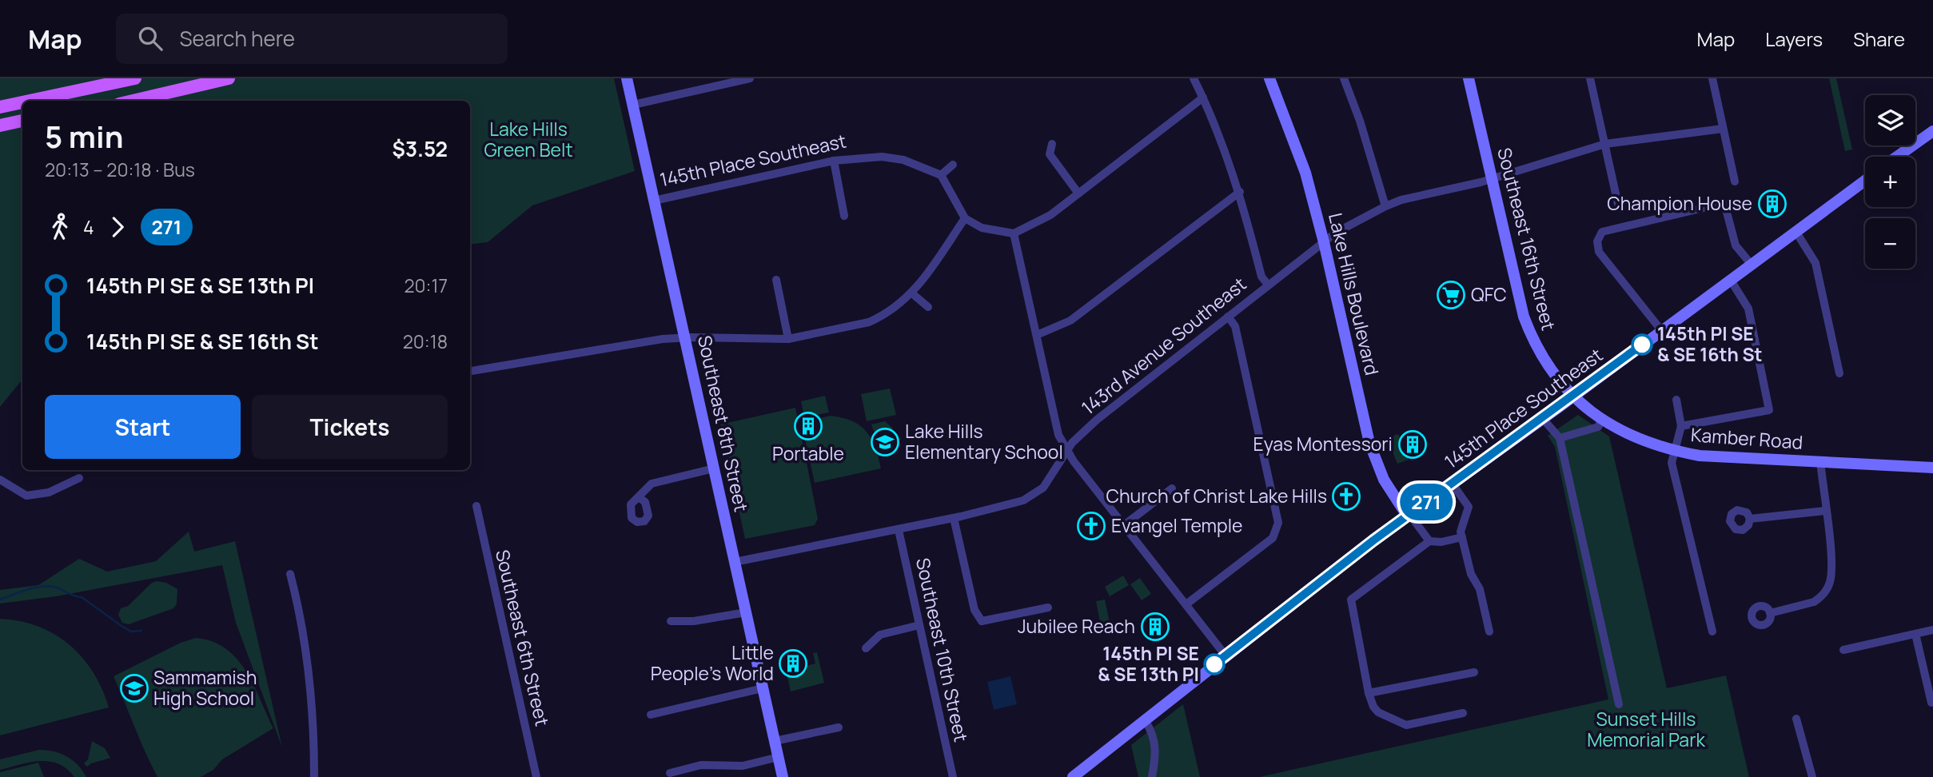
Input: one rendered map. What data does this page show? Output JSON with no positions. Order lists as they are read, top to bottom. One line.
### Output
{"streets":{"street":["145th Place Southeast","Southeast 16th Street","Lake Hills Boulevard","143rd Avenue Southeast","Southeast 8th Street","Kamber Road","Southeast 6th Street","Southeast 10th Street"]},"crossings":[["145th Place Southeast","Southeast 16th Street"],["145th Place Southeast","Lake Hills Boulevard"],["145th Place Southeast","Southeast 8th Street"],["145th Place Southeast","Kamber Road"],["Southeast 16th Street","143rd Avenue Southeast"],["Southeast 16th Street","Kamber Road"],["Lake Hills Boulevard","143rd Avenue Southeast"],["143rd Avenue Southeast","Southeast 8th Street"],["143rd Avenue Southeast","Southeast 10th Street"]],"parks":["Lake Hills Green Belt","Sunset Hills Memorial Park"],"places":{"building":["Champion House","Portable","Eyas Montessori","Jubilee Reach","Little People's World"],"supermarket":["QFC"],"other":["145th Pl SE & SE 16th St","145th Pl SE & SE 13th Pl"],"school or university":["Lake Hills Elementary School","Sammamish High School"],"church":["Church of Christ Lake Hills","Evangel Temple"]},"lines":["bus line 271"],"page":{"header":"Map","search":"Search here","nav":["Map","Layers","Share"],"on_map":"271","map_buttons":["+","−"],"heading":["5 min","20:13 – 20:18 · Bus","$3.52"],"legs":["4","271"],"list":[{"name":"145th Pl SE & SE 13th Pl","value":"20:17"},{"name":"145th Pl SE & SE 16th St","value":"20:18"}],"buttons":["Start","Tickets"]}}
